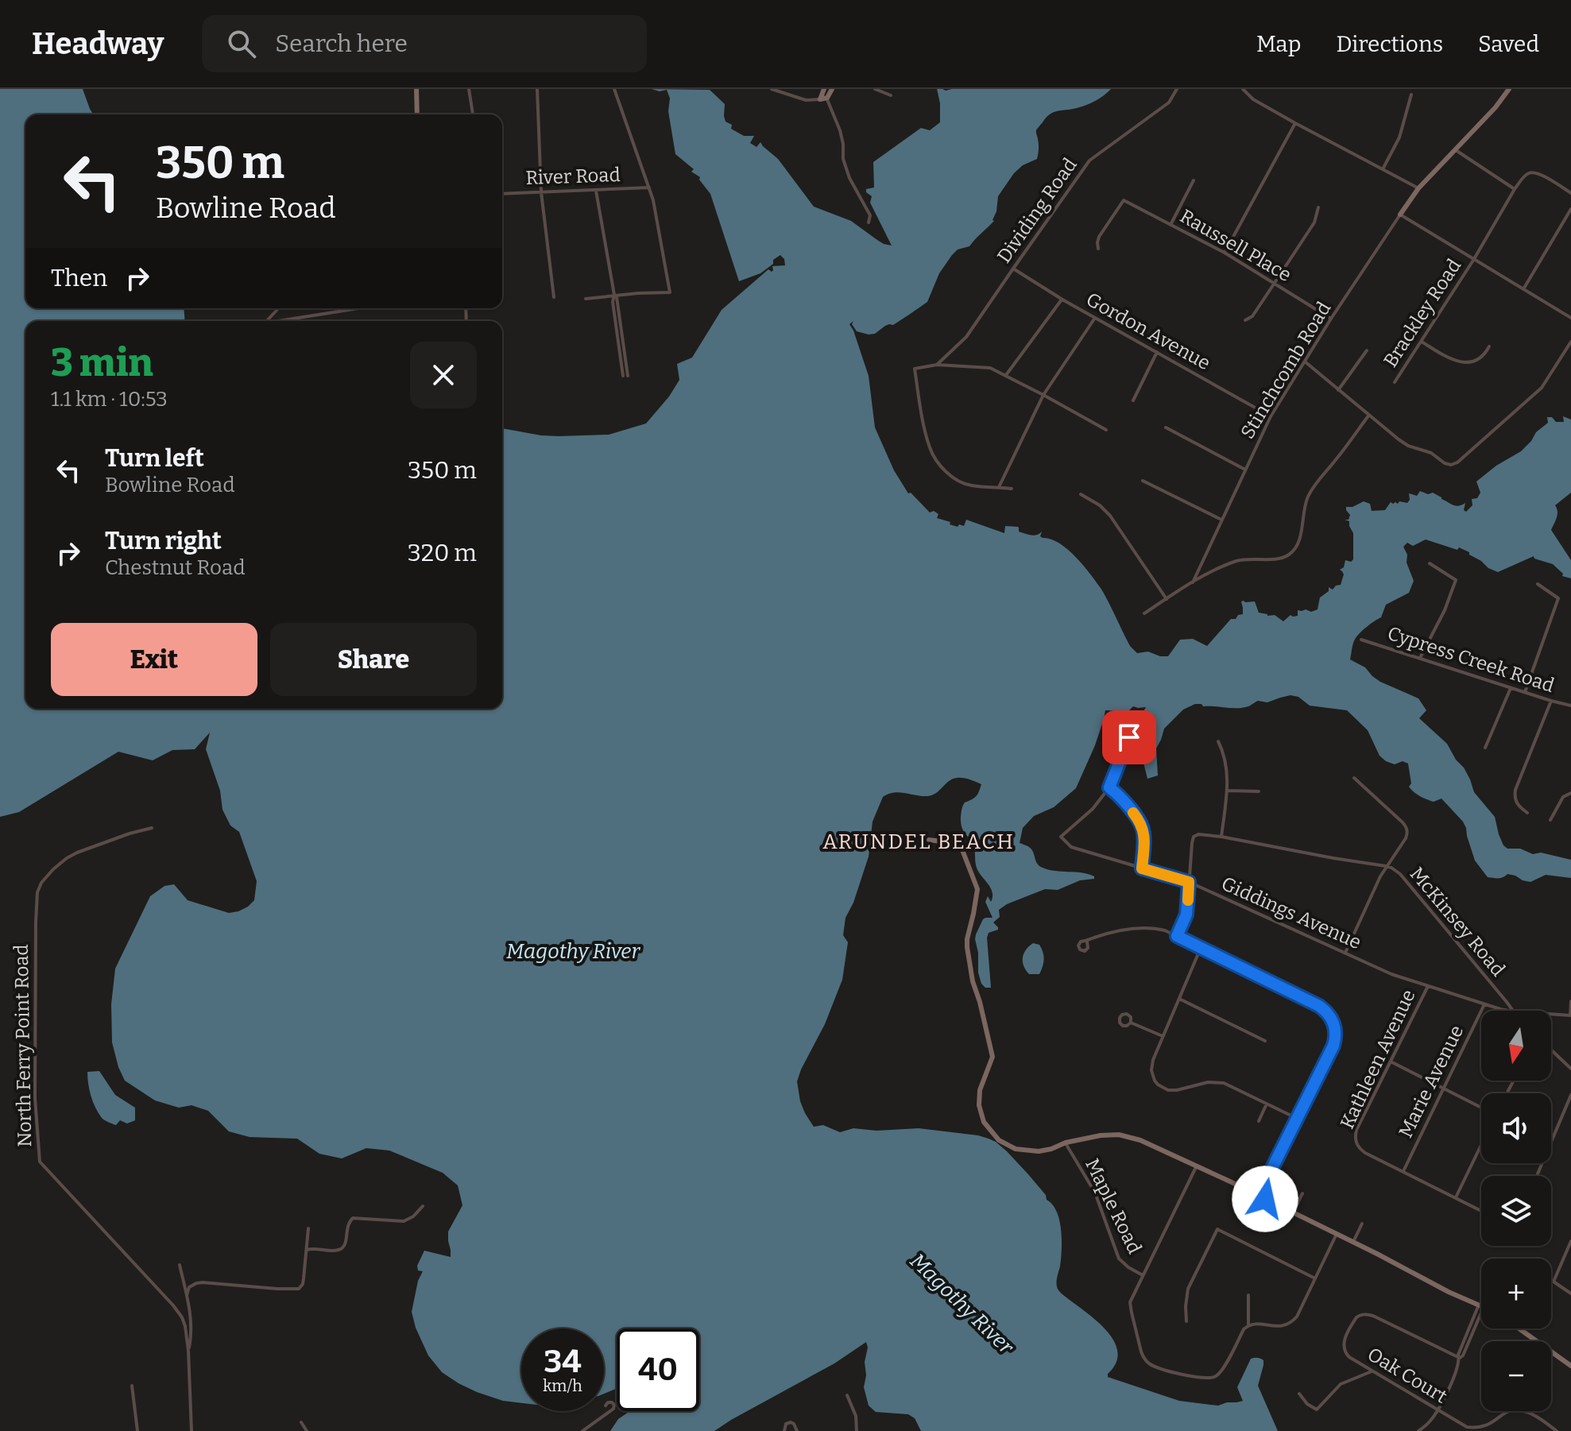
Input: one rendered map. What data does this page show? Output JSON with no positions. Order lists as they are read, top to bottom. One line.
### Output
{"streets":{"street":["River Road","Dividing Road","Raussell Place","Brackley Road","Gordon Avenue","Stinchcomb Road","Cypress Creek Road","Giddings Avenue","McKinsey Road","North Ferry Point Road","Kathleen Avenue","Marie Avenue","Maple Road","Oak Court"]},"crossings":[["Dividing Road","Gordon Avenue"],["Raussell Place","Stinchcomb Road"],["Gordon Avenue","Stinchcomb Road"],["Giddings Avenue","McKinsey Road"],["Giddings Avenue","Kathleen Avenue"],["Giddings Avenue","Marie Avenue"],["Kathleen Avenue","Marie Avenue"]],"districts":["ARUNDEL BEACH"],"water":["Magothy River"],"north":"bottom","page":{"header":"Headway","search":"Search here","nav":["Map","Directions","Saved"],"turn":["350 m","Bowline Road"],"then":"Then","heading":["3 min","1.1 km · 10:53"],"list":[{"name":"Turn left","note":"Bowline Road","value":"350 m"},{"name":"Turn right","note":"Chestnut Road","value":"320 m"}],"buttons":["Exit","Share"],"map_buttons":["+","−"],"speed":"34 km/h","limit":"40"}}
